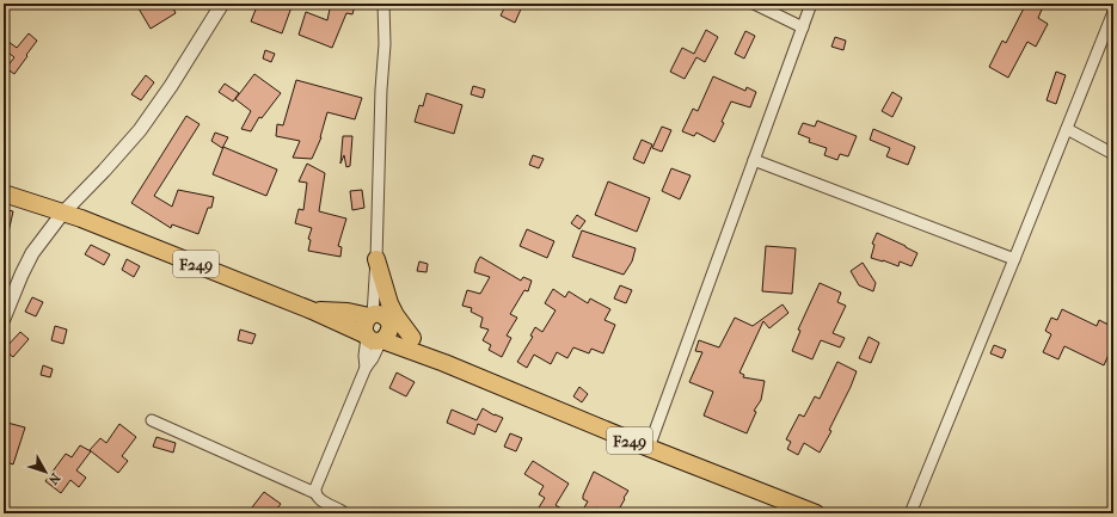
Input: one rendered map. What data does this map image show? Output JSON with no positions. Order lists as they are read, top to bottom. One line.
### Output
{"streets":{"main road":["F249"]},"north":"bottom right"}
